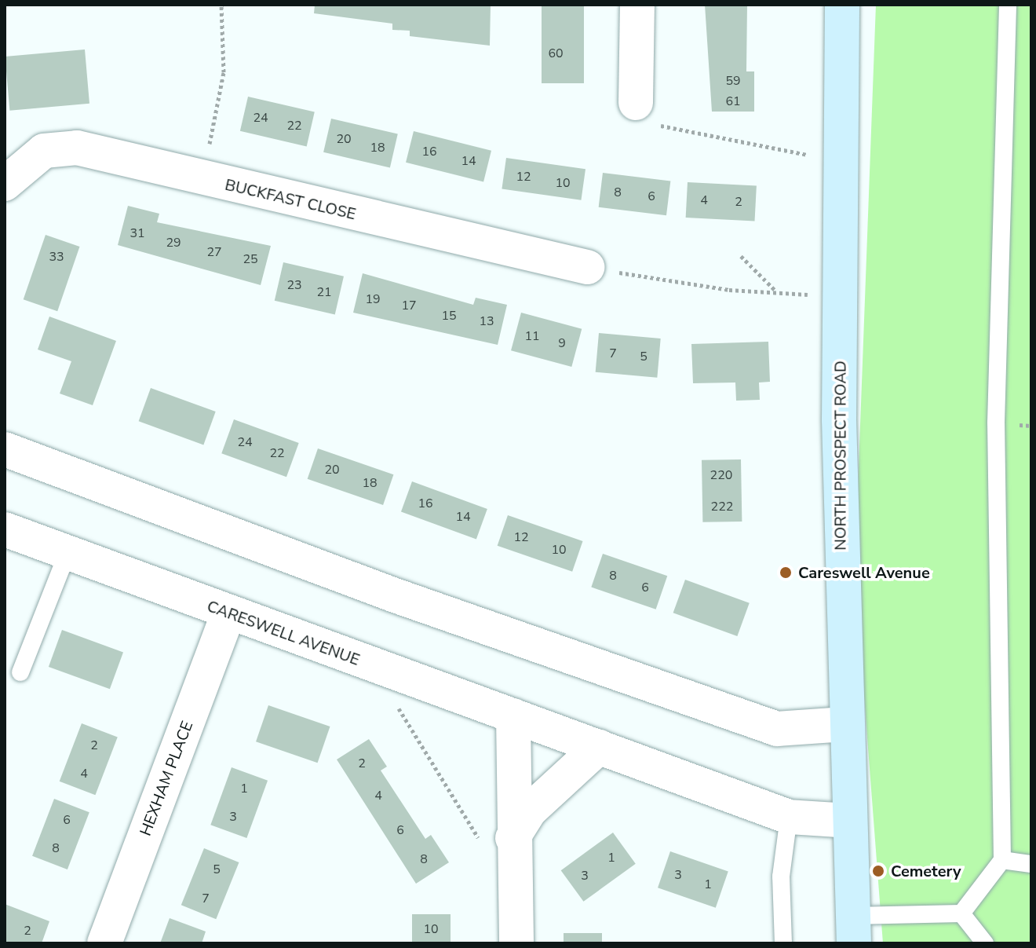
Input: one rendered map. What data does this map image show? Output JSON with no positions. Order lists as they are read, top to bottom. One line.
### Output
{"streets":{"street":["BUCKFAST CLOSE","NORTH PROSPECT ROAD","CARESWELL AVENUE","HEXHAM PLACE"]},"crossings":[["NORTH PROSPECT ROAD","CARESWELL AVENUE"],["CARESWELL AVENUE","HEXHAM PLACE"]],"places":["Careswell Avenue","Cemetery"],"house_numbers":["60","59","61","24","22","20","18","16","14","12","10","8","6","4","2","31","29","27","33","25","23","21","19","17","15","13","11","9","7","5","24","22","20","220","18","16","222","14","12","10","8","6","2","2","4","1","4","3","6","6","8","1","8","5","3","3","1","7","10","2"]}
